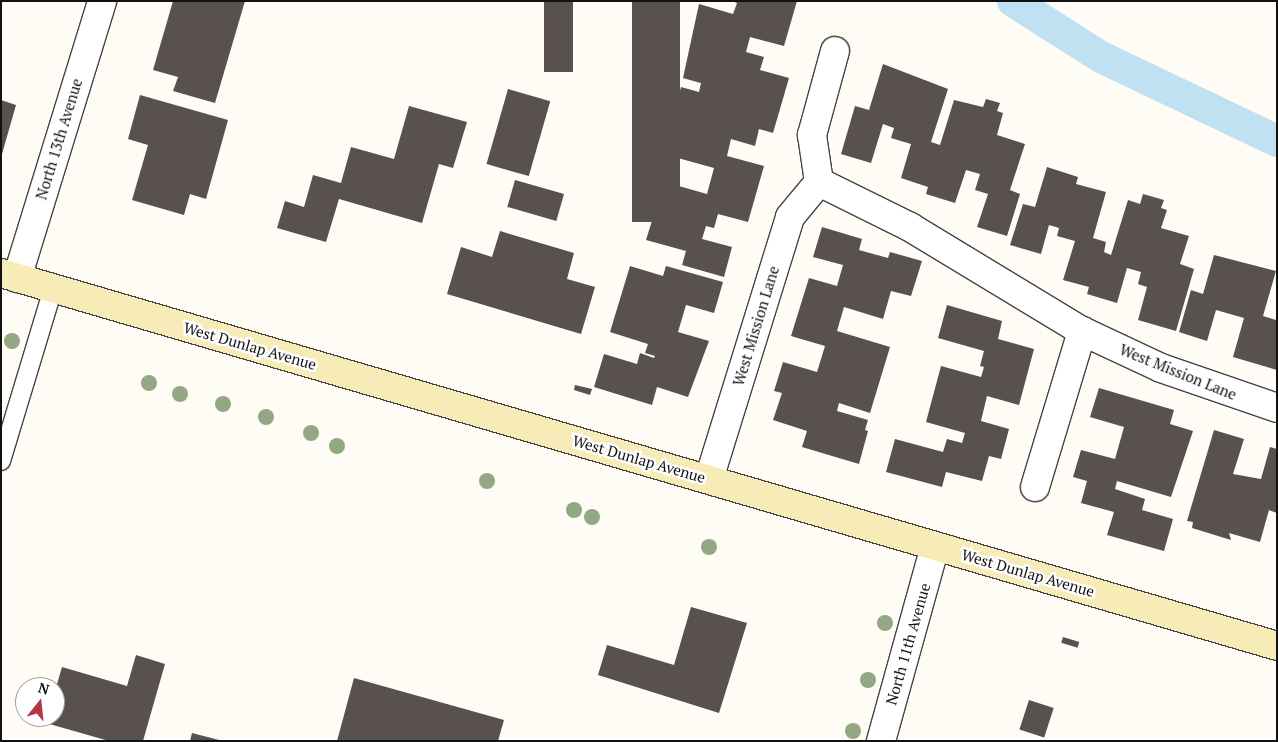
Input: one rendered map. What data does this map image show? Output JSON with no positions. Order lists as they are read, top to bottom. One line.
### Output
{"streets":{"main road":["West Dunlap Avenue"],"street":["North 13th Avenue","West Mission Lane","North 11th Avenue"]},"crossings":[["North 13th Avenue","West Dunlap Avenue"],["West Mission Lane","West Dunlap Avenue"],["West Dunlap Avenue","North 11th Avenue"]],"north":"top"}
